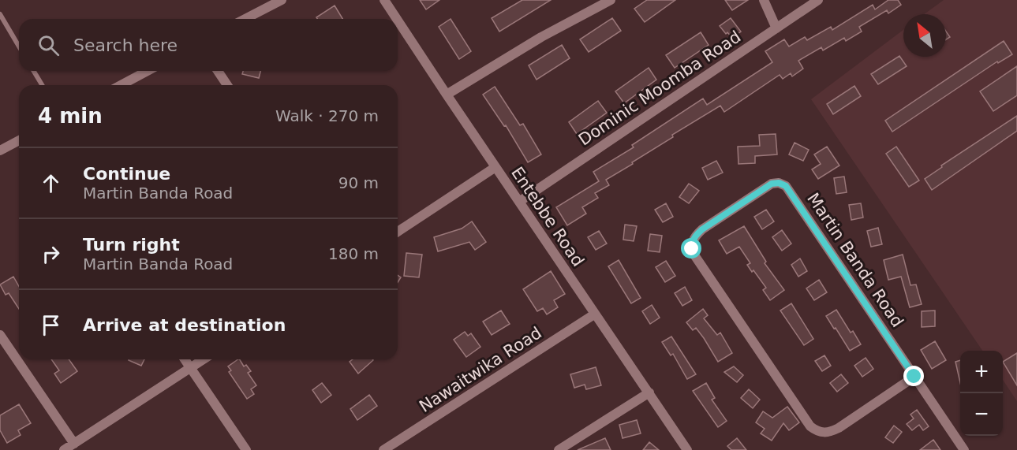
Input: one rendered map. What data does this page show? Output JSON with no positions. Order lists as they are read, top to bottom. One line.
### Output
{"streets":{"street":["Dominic Moomba Road","Entebbe Road","Martin Banda Road","Nawaitwika Road"]},"crossings":[["Dominic Moomba Road","Entebbe Road"],["Entebbe Road","Nawaitwika Road"]],"north":"top left","page":{"search":"Search here","heading":["4 min","Walk · 270 m"],"list":[["Continue","Martin Banda Road","90 m"],["Turn right","Martin Banda Road","180 m"],"Arrive at destination"],"map_buttons":["+","−"]}}
